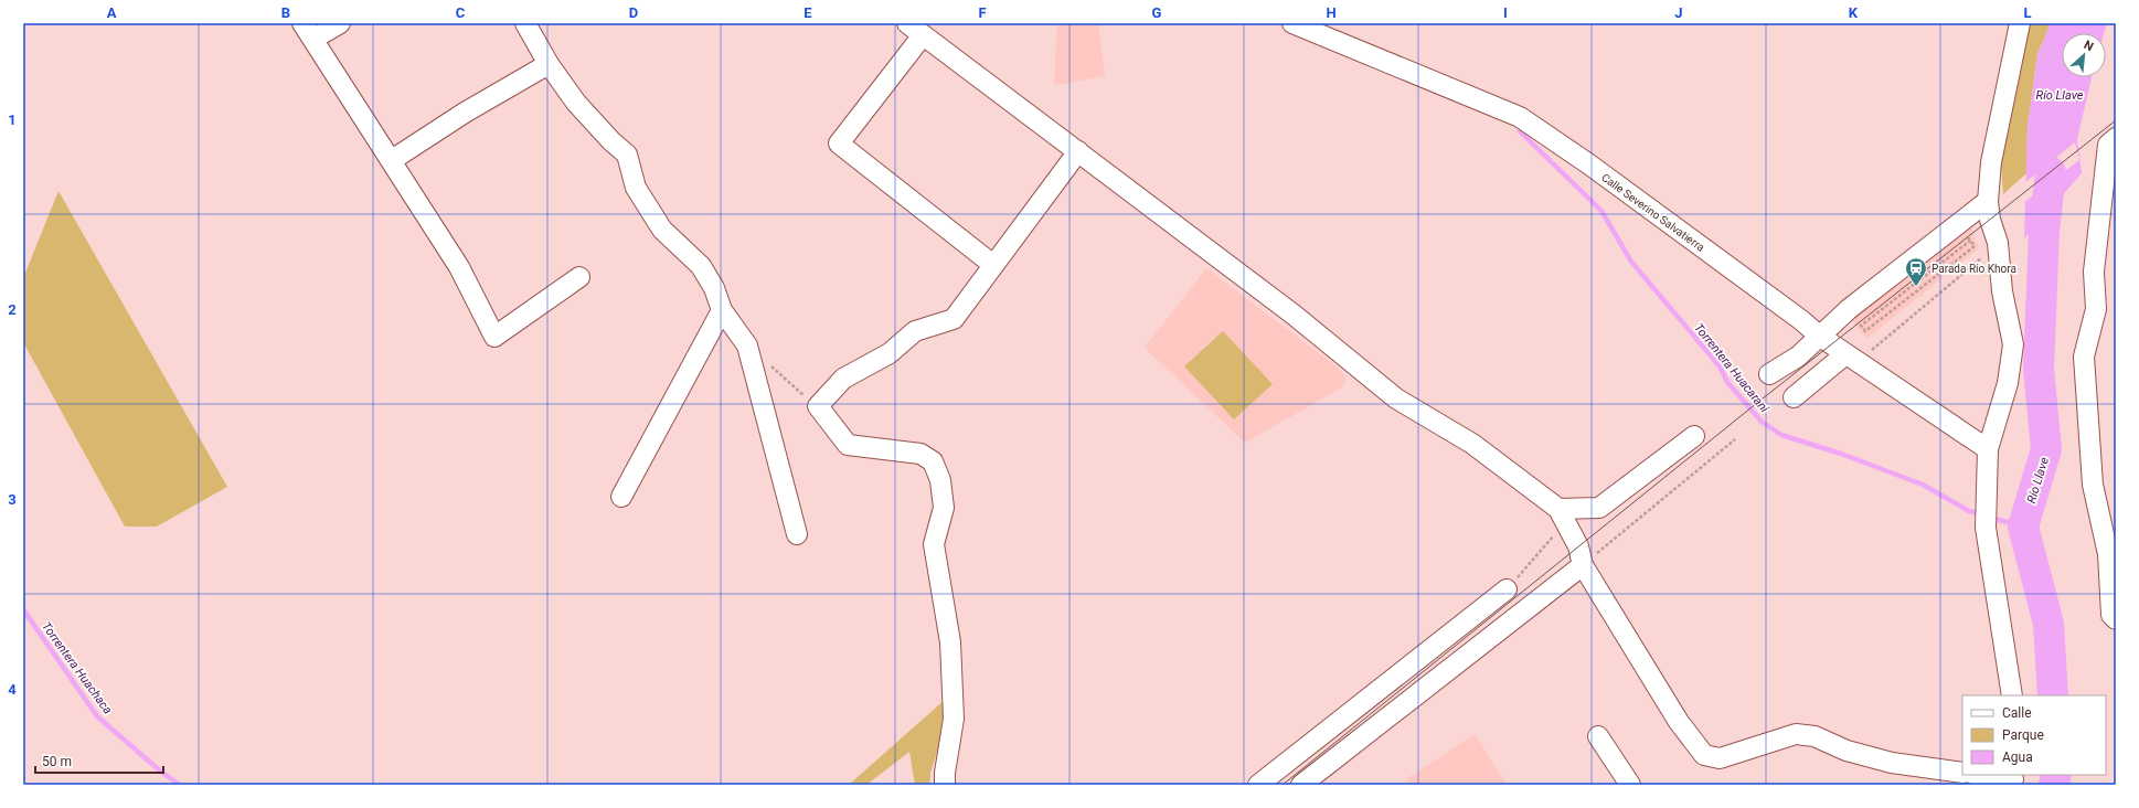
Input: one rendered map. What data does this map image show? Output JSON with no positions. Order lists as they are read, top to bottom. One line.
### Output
{"streets":{"street":["Calle Severino Salvatierra"]},"water":["Río Llave","Torrentera Huacarani","Torrentera Huachaca"],"places":{"station":["Parada Río Khora"]},"legend":["Calle","Parque","Agua"],"scale_bar":"50 m","north":"top right","grid":{"columns":["A","B","C","D","E","F","G","H","I","J","K","L"],"rows":["1","2","3","4"]}}
